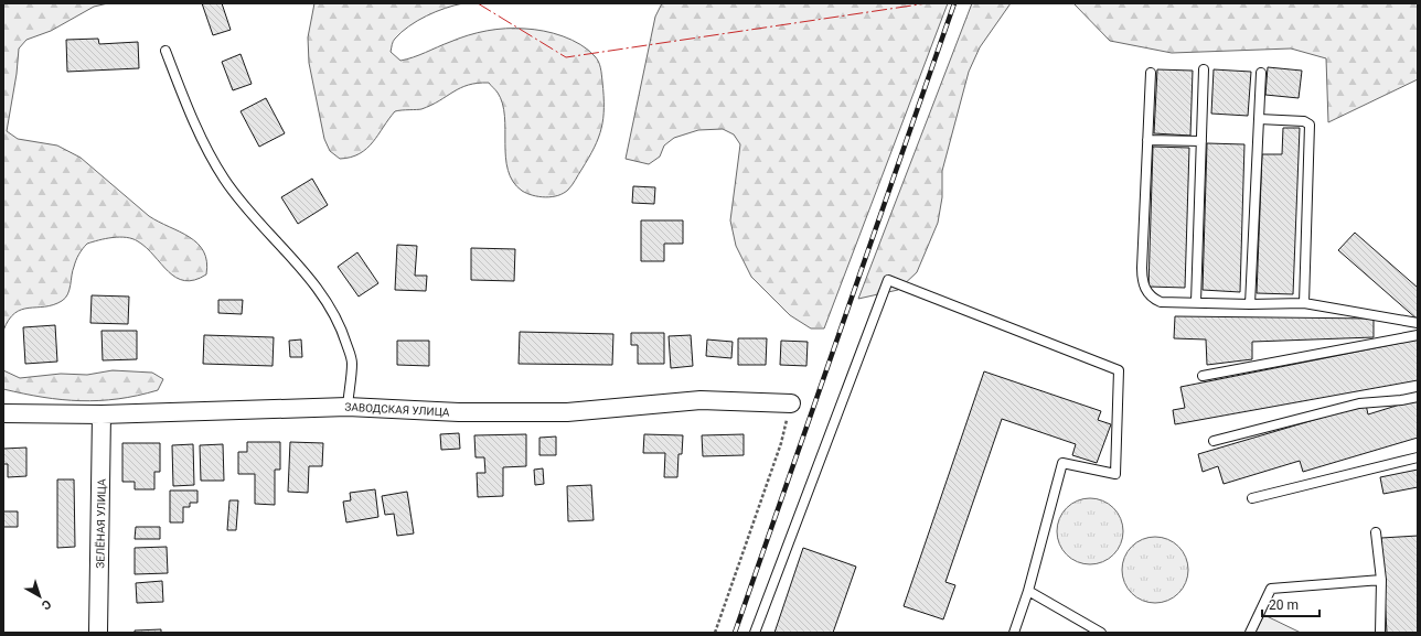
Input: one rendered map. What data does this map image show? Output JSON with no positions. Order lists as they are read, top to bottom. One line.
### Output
{"streets":{"street":["ЗАВОДСКАЯ УЛИЦА","ЗЕЛЁНАЯ УЛИЦА"]},"crossings":[["ЗАВОДСКАЯ УЛИЦА","ЗЕЛЁНАЯ УЛИЦА"]],"scale_bar":"20 m","north":"bottom right"}
